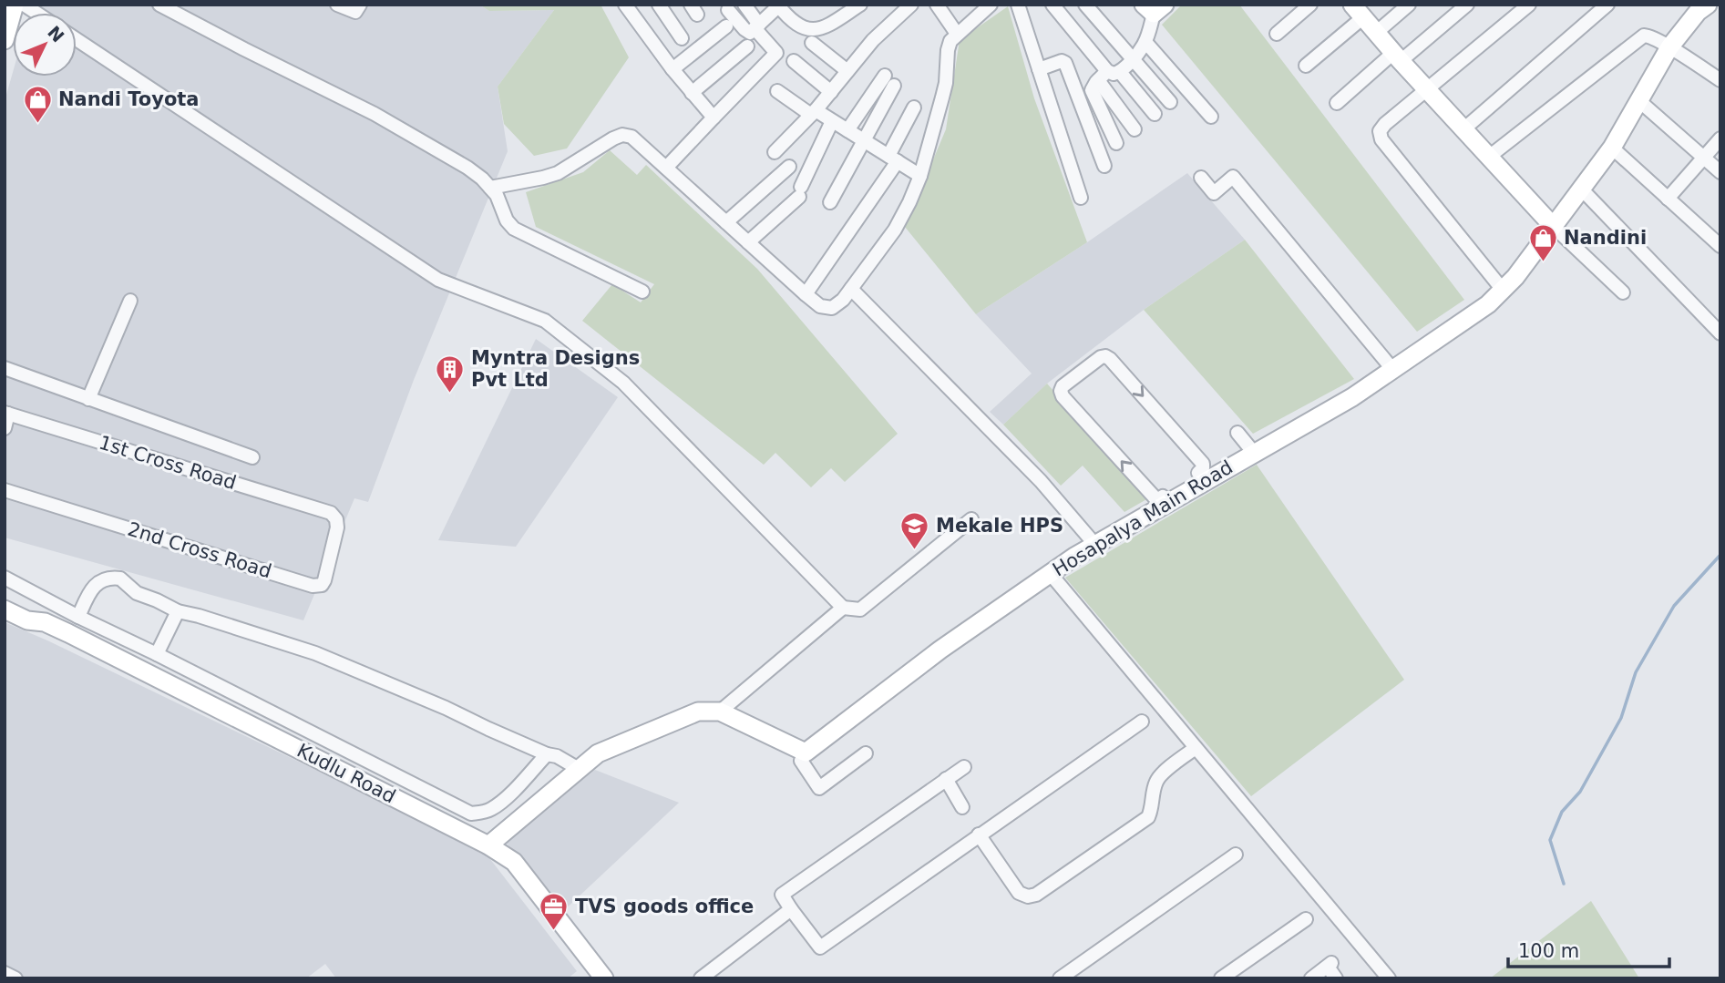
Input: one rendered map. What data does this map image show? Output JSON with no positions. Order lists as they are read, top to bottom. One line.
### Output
{"streets":{"street":["1st Cross Road","Hosapalya Main Road","2nd Cross Road","Kudlu Road"]},"crossings":[["1st Cross Road","2nd Cross Road"]],"places":{"shop":["Nandi Toyota","Nandini"],"building":["Myntra Designs Pvt Ltd"],"school or university":["Mekale HPS"],"office":["TVS goods office"]},"scale_bar":"100 m","north":"top right"}
